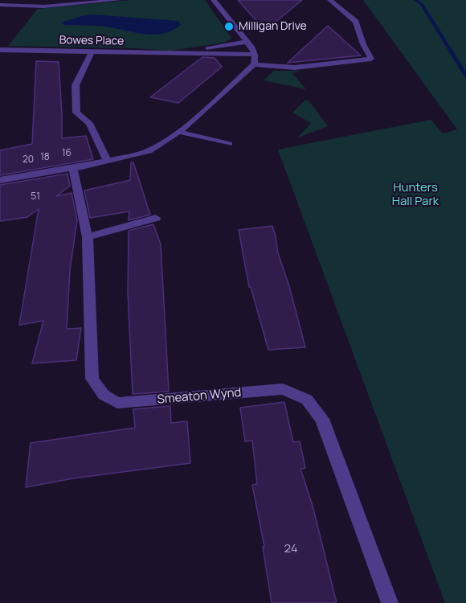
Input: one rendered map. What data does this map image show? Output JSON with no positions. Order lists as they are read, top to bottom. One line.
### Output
{"streets":{"street":["Bowes Place","Smeaton Wynd"]},"parks":["Hunters Hall Park"],"places":["Milligan Drive"],"house_numbers":["16","18","20","51","24"]}
